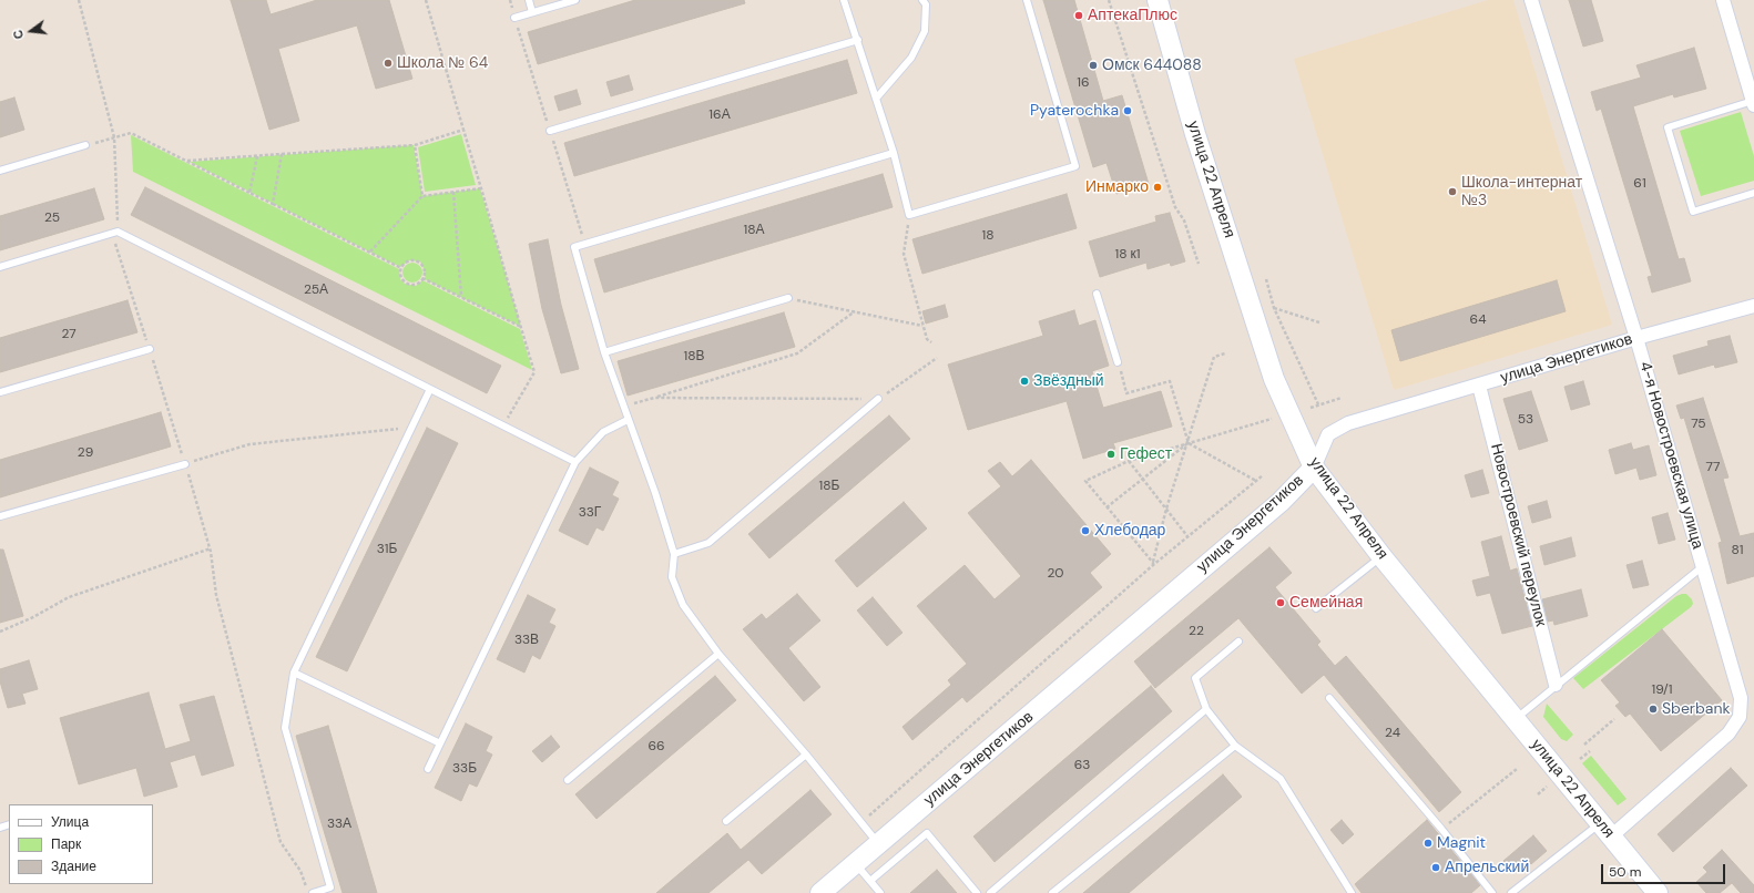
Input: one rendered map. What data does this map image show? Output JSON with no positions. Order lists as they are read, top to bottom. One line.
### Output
{"streets":{"main road":["улица 22 Апреля","улица Энергетиков"],"street":["4-я Новостроевская улица","Новостроевский переулок"]},"crossings":[["улица 22 Апреля","улица Энергетиков"],["улица 22 Апреля","4-я Новостроевская улица"],["улица Энергетиков","4-я Новостроевская улица"],["улица Энергетиков","Новостроевский переулок"]],"places":["АптекаПлюс","Школа № 64","Омск 644088","Pyaterochka","Инмарко","Школа-интернат №3","Звёздный","Гефест","Хлебодар","Семейная","Sberbank","Magnit","Апрельский"],"house_numbers":["16","16А","61","25","18А","18","18 к1","25А","64","27","18В","53","75","29","77","18Б","33Г","31Б","81","20","22","33В","19/1","24","66","63","33Б","33А"],"legend":["Улица","Парк","Здание"],"scale_bar":"50 m","north":"left"}
